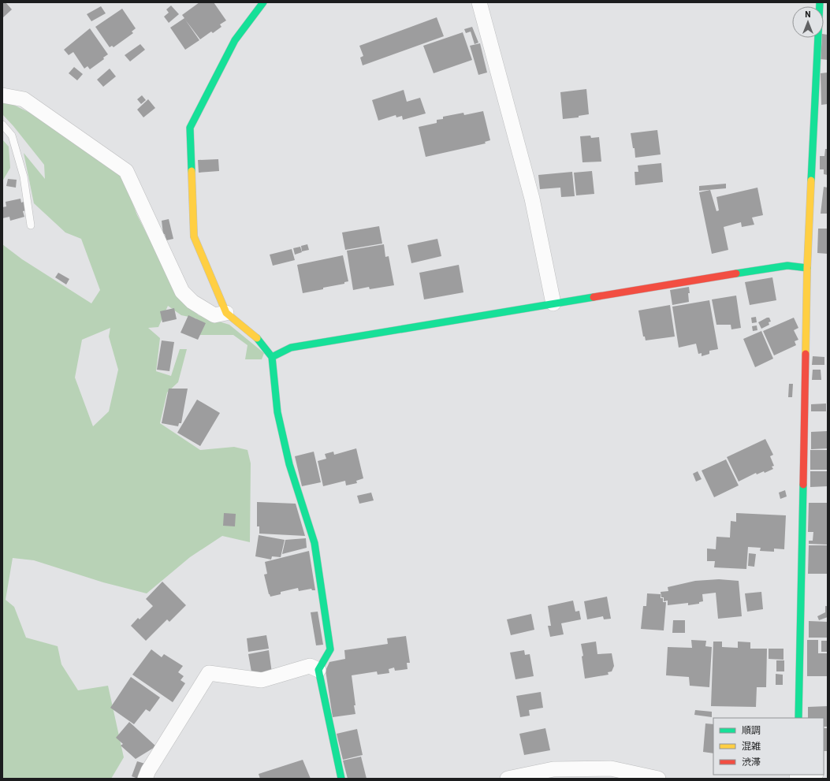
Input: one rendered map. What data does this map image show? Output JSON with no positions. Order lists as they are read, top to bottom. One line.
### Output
{"legend":["順調","混雑","渋滞"],"north":"top"}
